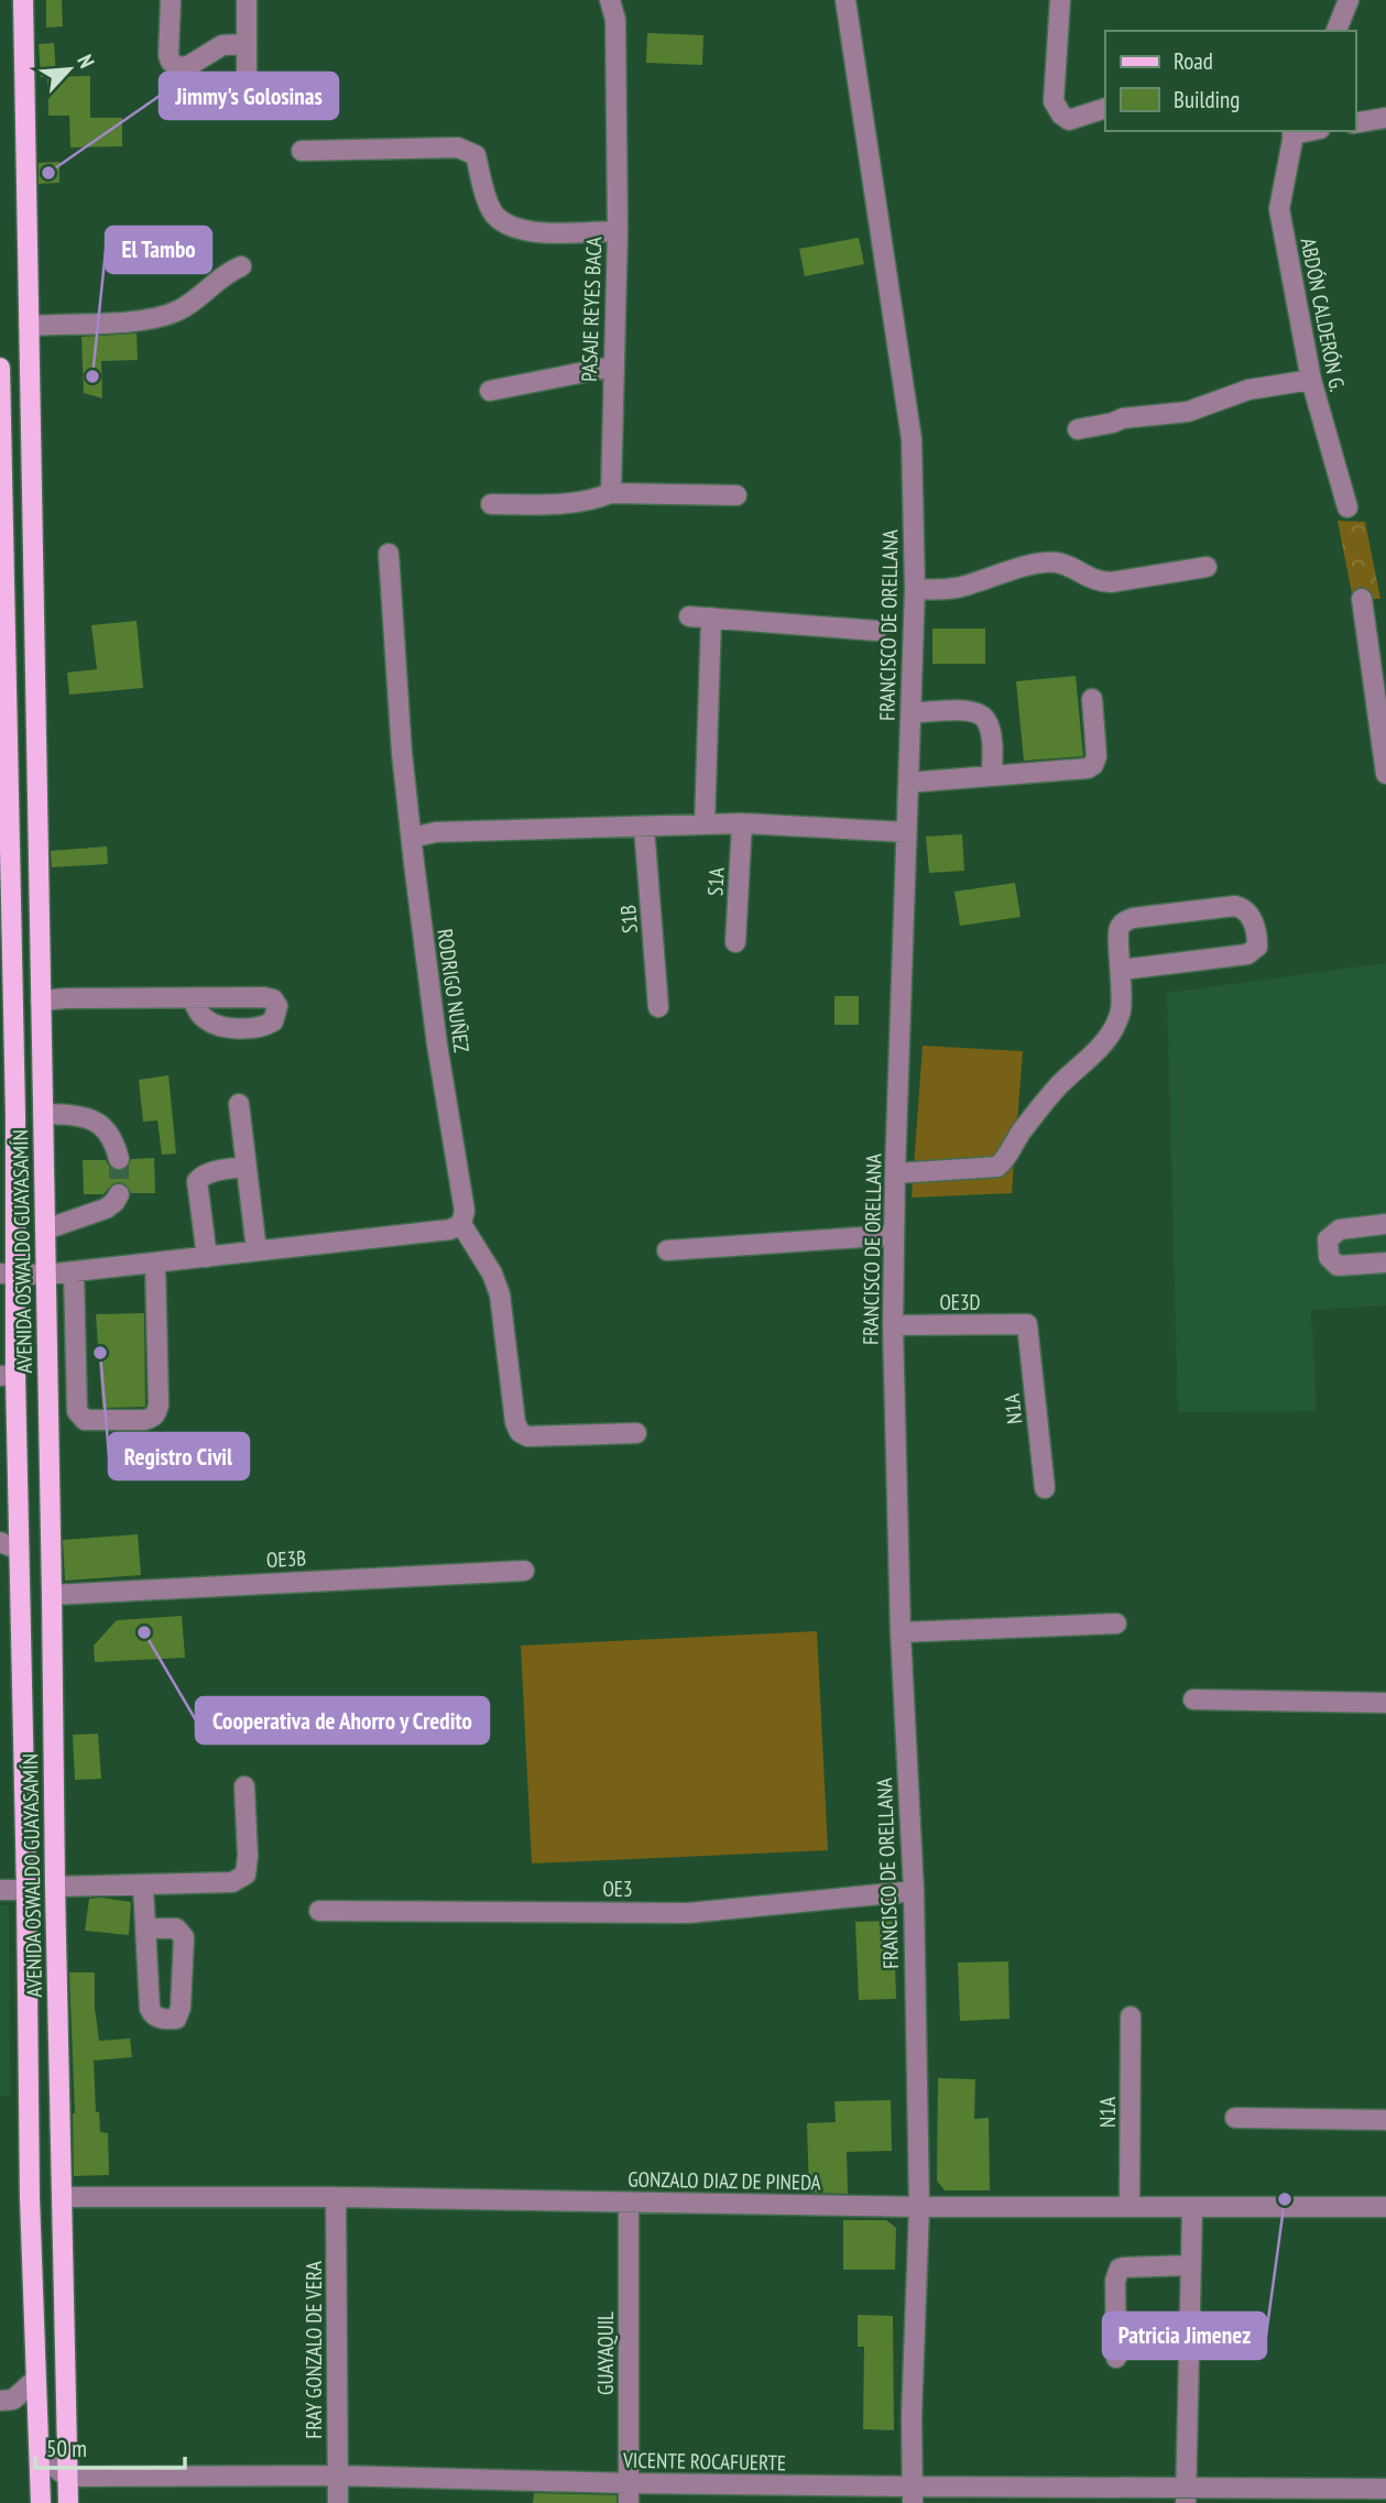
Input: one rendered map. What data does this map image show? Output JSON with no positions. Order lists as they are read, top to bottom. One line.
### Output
{"streets":{"main road":["AVENIDA OSWALDO GUAYASAMÍN"],"street":["PASAJE REYES BACA","ABDÓN CALDERÓN G.","FRANCISCO DE ORELLANA","S1A","S1B","RODRIGO NUÑEZ","OE3D","N1A","OE3B","OE3","GONZALO DIAZ DE PINEDA","FRAY GONZALO DE VERA","GUAYAQUIL","VICENTE ROCAFUERTE"]},"crossings":[["FRANCISCO DE ORELLANA","OE3D"],["FRANCISCO DE ORELLANA","OE3"],["FRANCISCO DE ORELLANA","GONZALO DIAZ DE PINEDA"],["FRANCISCO DE ORELLANA","VICENTE ROCAFUERTE"],["AVENIDA OSWALDO GUAYASAMÍN","OE3B"],["AVENIDA OSWALDO GUAYASAMÍN","GONZALO DIAZ DE PINEDA"],["AVENIDA OSWALDO GUAYASAMÍN","VICENTE ROCAFUERTE"],["OE3D","N1A"],["N1A","GONZALO DIAZ DE PINEDA"],["GONZALO DIAZ DE PINEDA","FRAY GONZALO DE VERA"],["GONZALO DIAZ DE PINEDA","GUAYAQUIL"],["FRAY GONZALO DE VERA","VICENTE ROCAFUERTE"],["GUAYAQUIL","VICENTE ROCAFUERTE"]],"places":["Jimmy's Golosinas","El Tambo","Registro Civil","Cooperativa de Ahorro y Credito","Patricia Jimenez"],"legend":["Road","Building"],"scale_bar":"50 m","north":"top right"}
